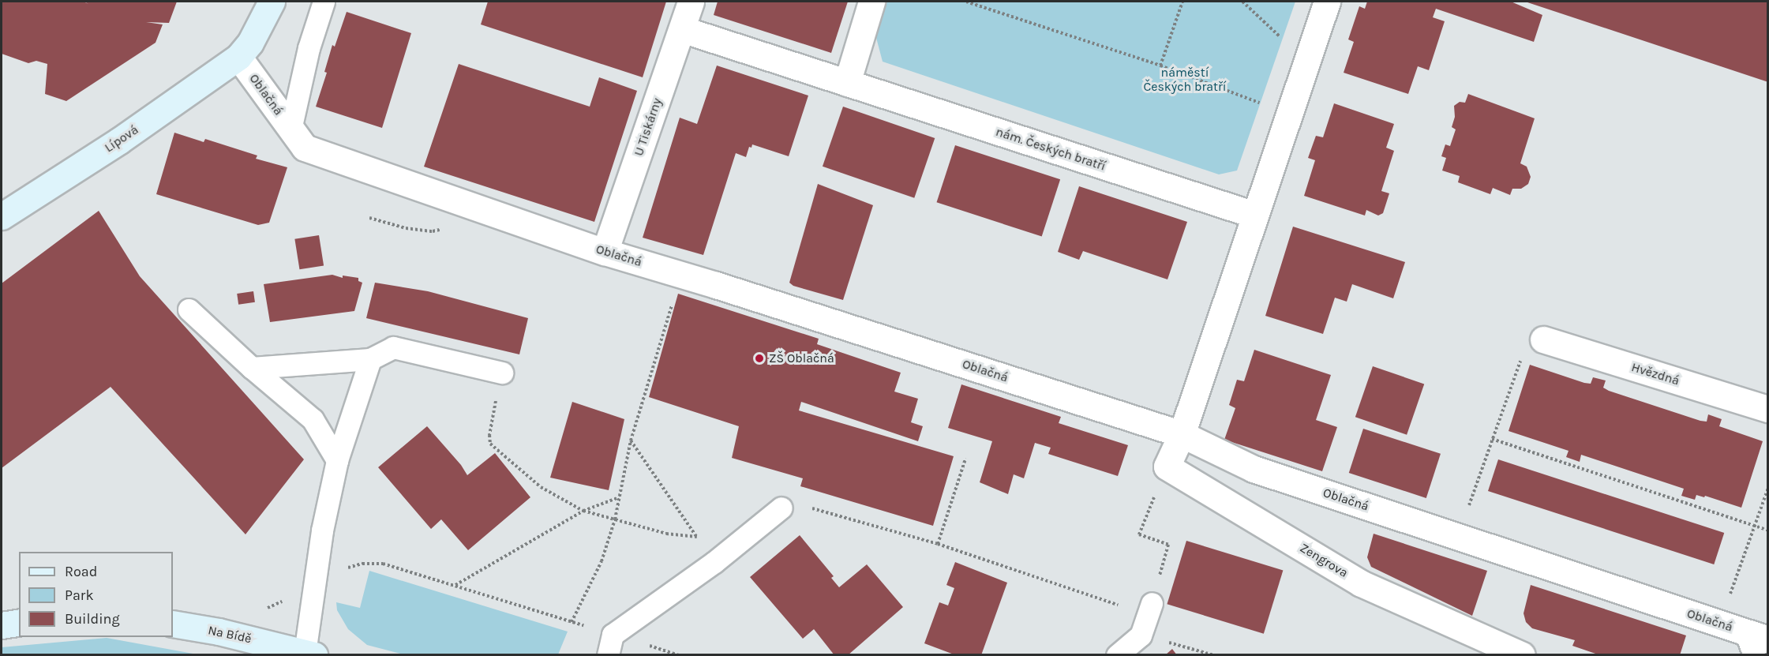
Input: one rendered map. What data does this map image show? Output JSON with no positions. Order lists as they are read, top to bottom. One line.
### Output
{"streets":{"street":["Oblačná","U Tiskárny","Lípová","nám. Českých bratří","Hvězdná","Zengrova","Na Bídě"]},"crossings":[["Oblačná","U Tiskárny"],["Oblačná","Lípová"],["U Tiskárny","nám. Českých bratří"]],"parks":["náměstí Českých bratří"],"places":["ZŠ Oblačná"],"legend":["Road","Park","Building"]}
